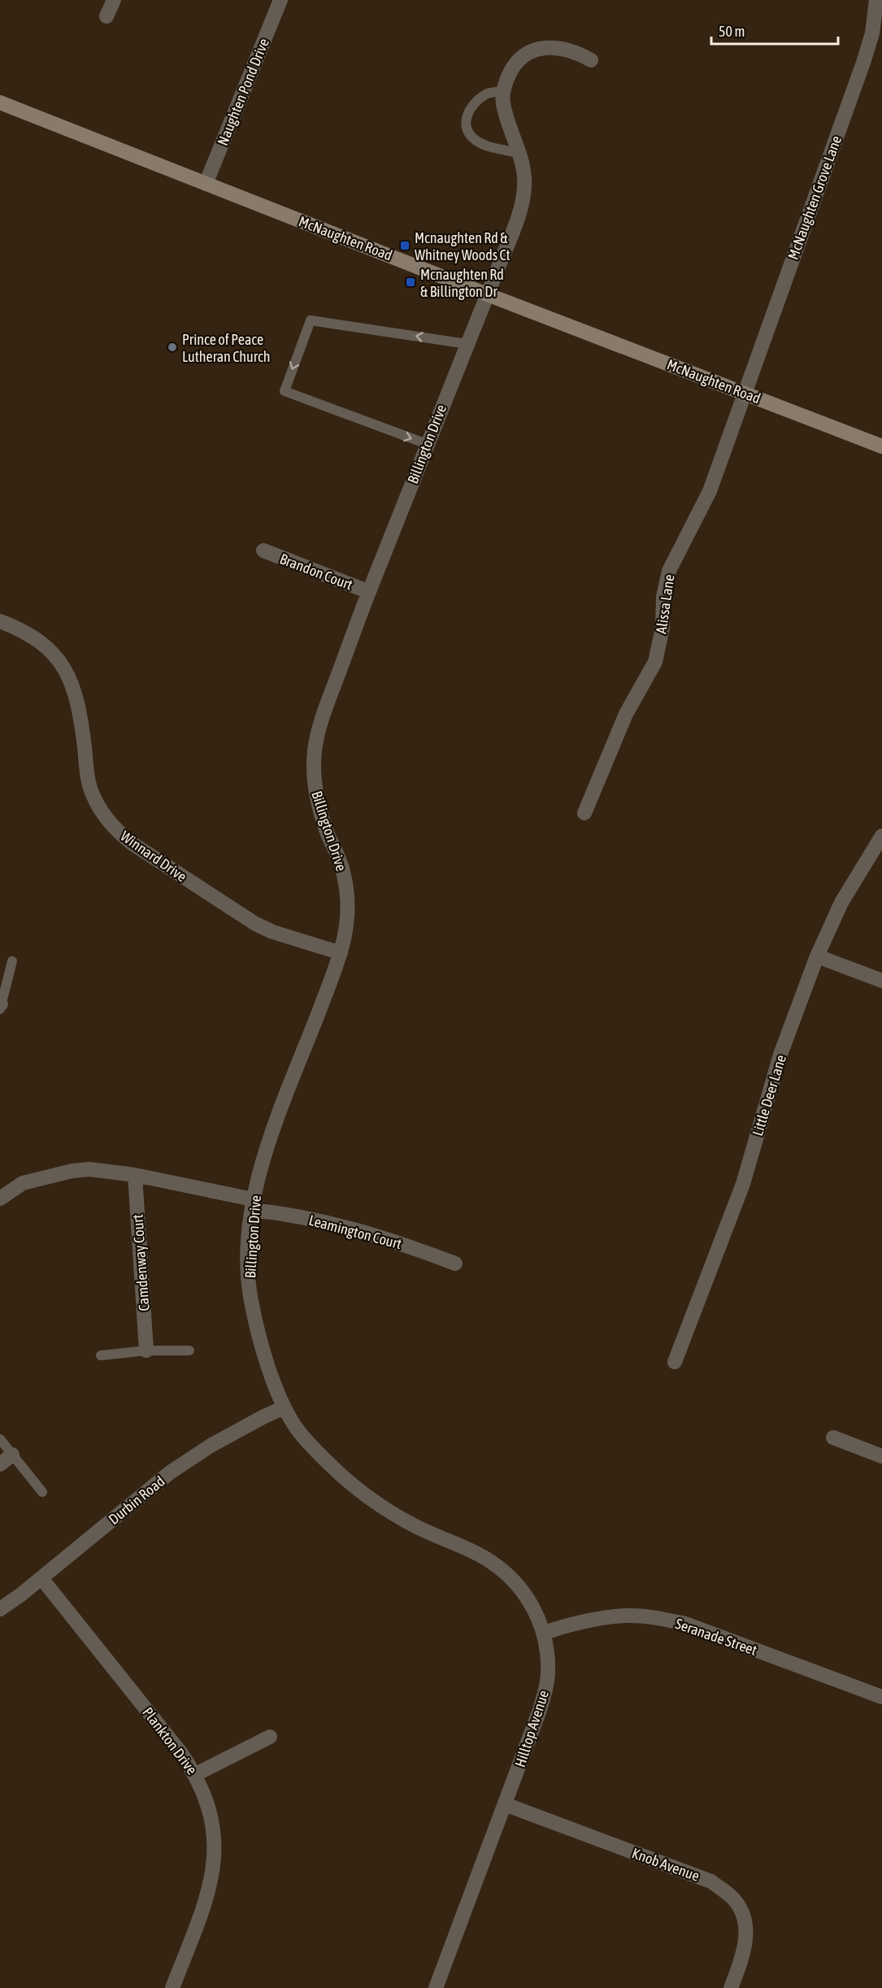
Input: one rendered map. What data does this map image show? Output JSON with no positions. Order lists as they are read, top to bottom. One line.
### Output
{"streets":{"street":["Naughten Pond Drive","McNaughten Grove Lane","McNaughten Road","Billington Drive","Brandon Court","Alissa Lane","Winnard Drive","Little Deer Lane","Leamington Court","Camdenway Court","Durbin Road","Seranade Street","Hilltop Avenue","Plankton Drive","Knob Avenue"]},"crossings":[["Naughten Pond Drive","McNaughten Road"],["McNaughten Grove Lane","McNaughten Road"],["McNaughten Grove Lane","Alissa Lane"],["McNaughten Road","Billington Drive"],["McNaughten Road","Alissa Lane"],["Billington Drive","Brandon Court"],["Billington Drive","Winnard Drive"],["Billington Drive","Leamington Court"],["Billington Drive","Durbin Road"],["Billington Drive","Hilltop Avenue"],["Durbin Road","Hilltop Avenue"],["Durbin Road","Plankton Drive"],["Seranade Street","Hilltop Avenue"],["Hilltop Avenue","Knob Avenue"]],"places":{"transit":["Mcnaughten Rd & Whitney Woods Ct","Mcnaughten Rd & Billington Dr"],"other":["Prince of Peace Lutheran Church"]},"scale_bar":"50 m"}
